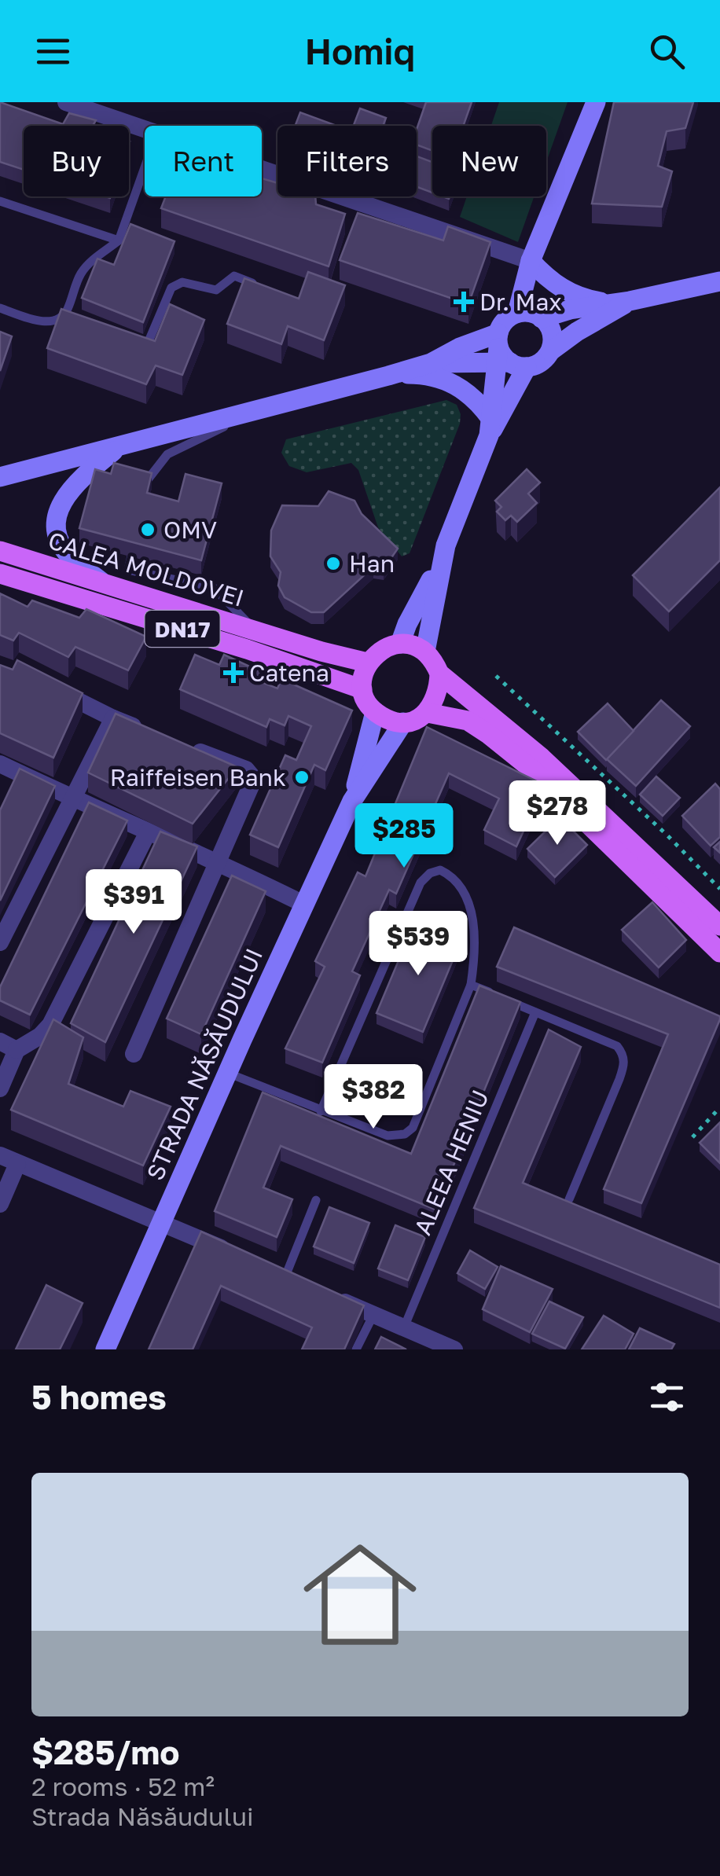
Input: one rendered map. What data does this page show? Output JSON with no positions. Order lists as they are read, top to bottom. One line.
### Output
{"streets":{"main road":["CALEA MOLDOVEI","DN17","STRADA NĂSĂUDULUI"],"lane":["ALEEA HENIU"]},"crossings":[["CALEA MOLDOVEI","STRADA NĂSĂUDULUI"],["STRADA NĂSĂUDULUI","ALEEA HENIU"]],"places":{"health":["Dr. Max","Catena"],"other":["OMV","Han","Raiffeisen Bank"]},"page":{"header":"Homiq","chip":["Buy","Rent","Filters","New"],"price":["$278","$285","$391","$539","$382"],"heading":"5 homes","list":[{"name":"$285/mo","note":"2 rooms · 52 m² · Strada Năsăudului"}]}}
